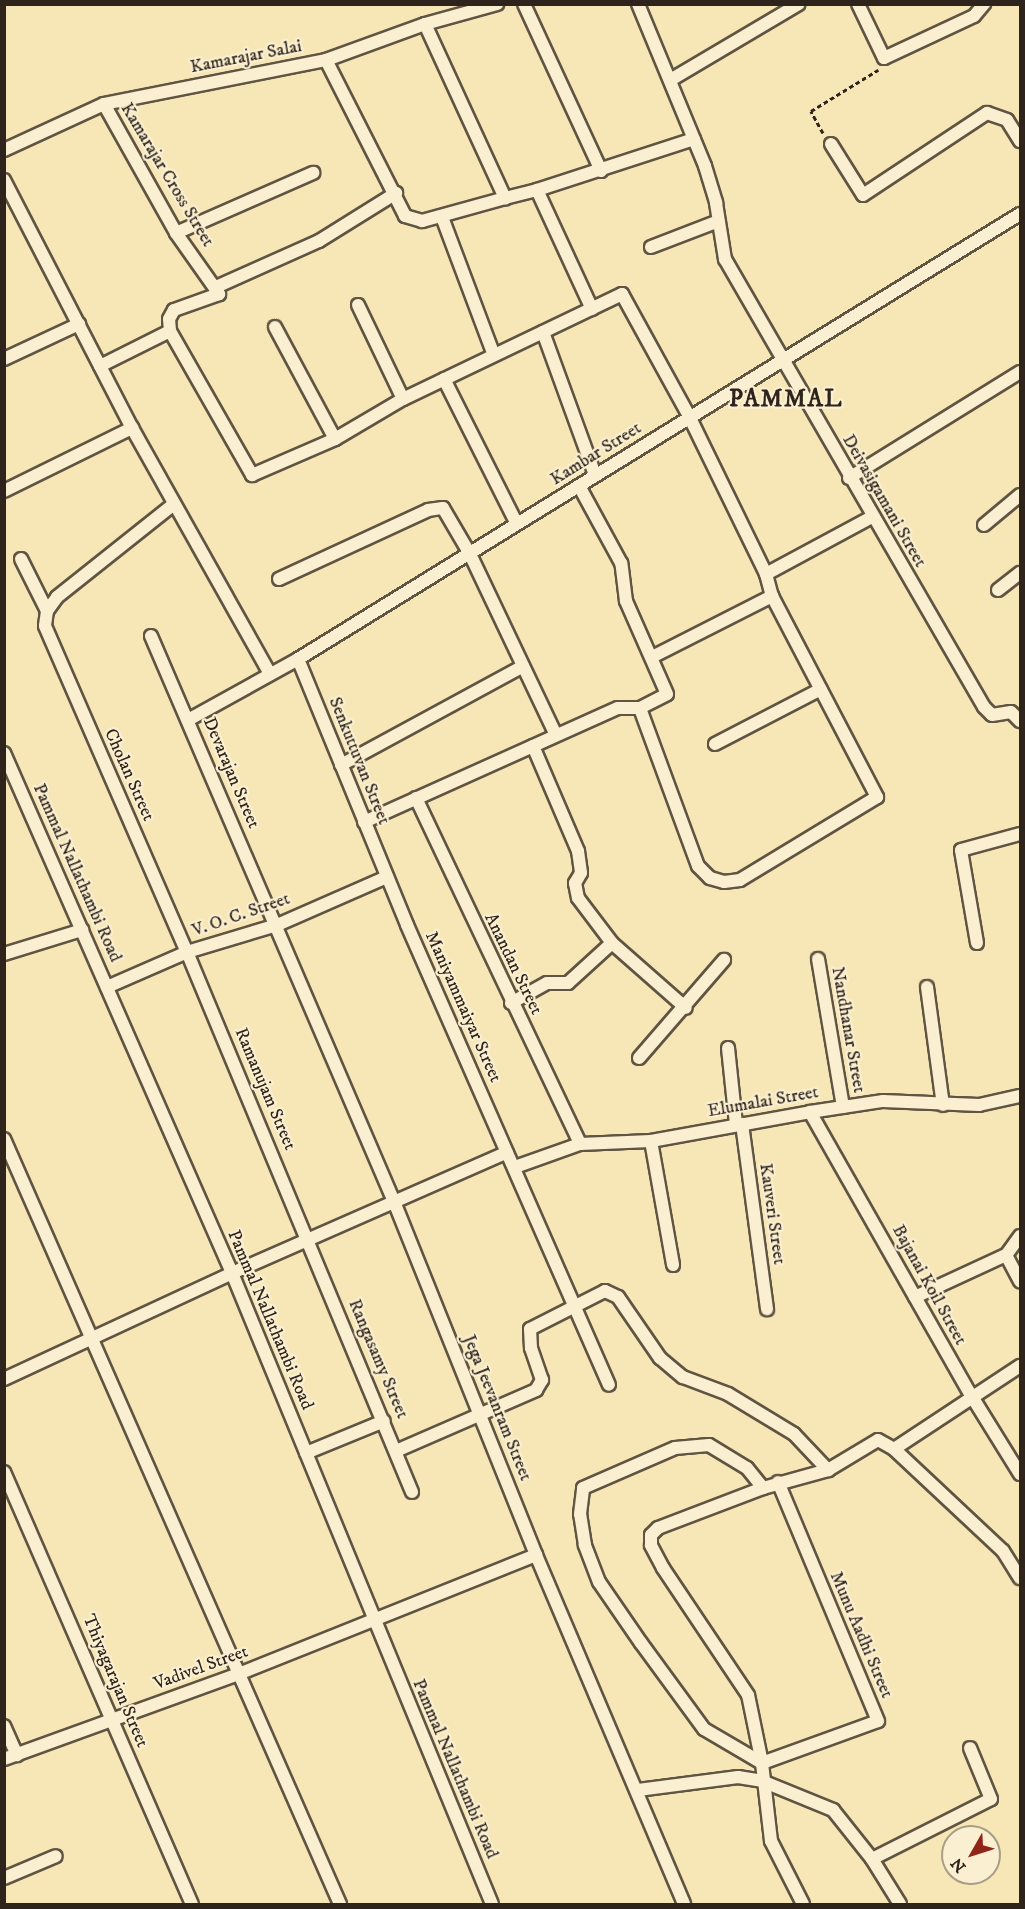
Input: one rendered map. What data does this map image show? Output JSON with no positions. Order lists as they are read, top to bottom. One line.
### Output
{"streets":{"street":["Kamarajar Salai","Kamarajar Cross Street","Kambar Street","Deivasigamani Street","Senkuttuvan Street","Devarajan Street","Cholan Street","Pammal Nallathambi Road","V. O. C. Street","Anandan Street","Maniyammaiyar Street","Nandhanar Street","Ramanujam Street","Elumalai Street","Kauveri Street","Bajanai Koil Street","Rangasamy Street","Jega Jeevanram Street","Munu Aadhi Street","Vadivel Street","Thiyagarajan Street"]},"crossings":[["Kamarajar Salai","Kamarajar Cross Street"],["Kambar Street","Deivasigamani Street"],["Kambar Street","Senkuttuvan Street"],["Kambar Street","Devarajan Street"],["Senkuttuvan Street","V. O. C. Street"],["Senkuttuvan Street","Maniyammaiyar Street"],["Devarajan Street","V. O. C. Street"],["Devarajan Street","Jega Jeevanram Street"],["Cholan Street","V. O. C. Street"],["Cholan Street","Ramanujam Street"],["Pammal Nallathambi Road","V. O. C. Street"],["Pammal Nallathambi Road","Vadivel Street"],["V. O. C. Street","Maniyammaiyar Street"],["V. O. C. Street","Ramanujam Street"],["V. O. C. Street","Jega Jeevanram Street"],["Anandan Street","Elumalai Street"],["Maniyammaiyar Street","Elumalai Street"],["Nandhanar Street","Elumalai Street"],["Ramanujam Street","Rangasamy Street"],["Elumalai Street","Kauveri Street"],["Elumalai Street","Bajanai Koil Street"],["Jega Jeevanram Street","Vadivel Street"],["Vadivel Street","Thiyagarajan Street"]],"districts":["PAMMAL"],"north":"bottom left"}
